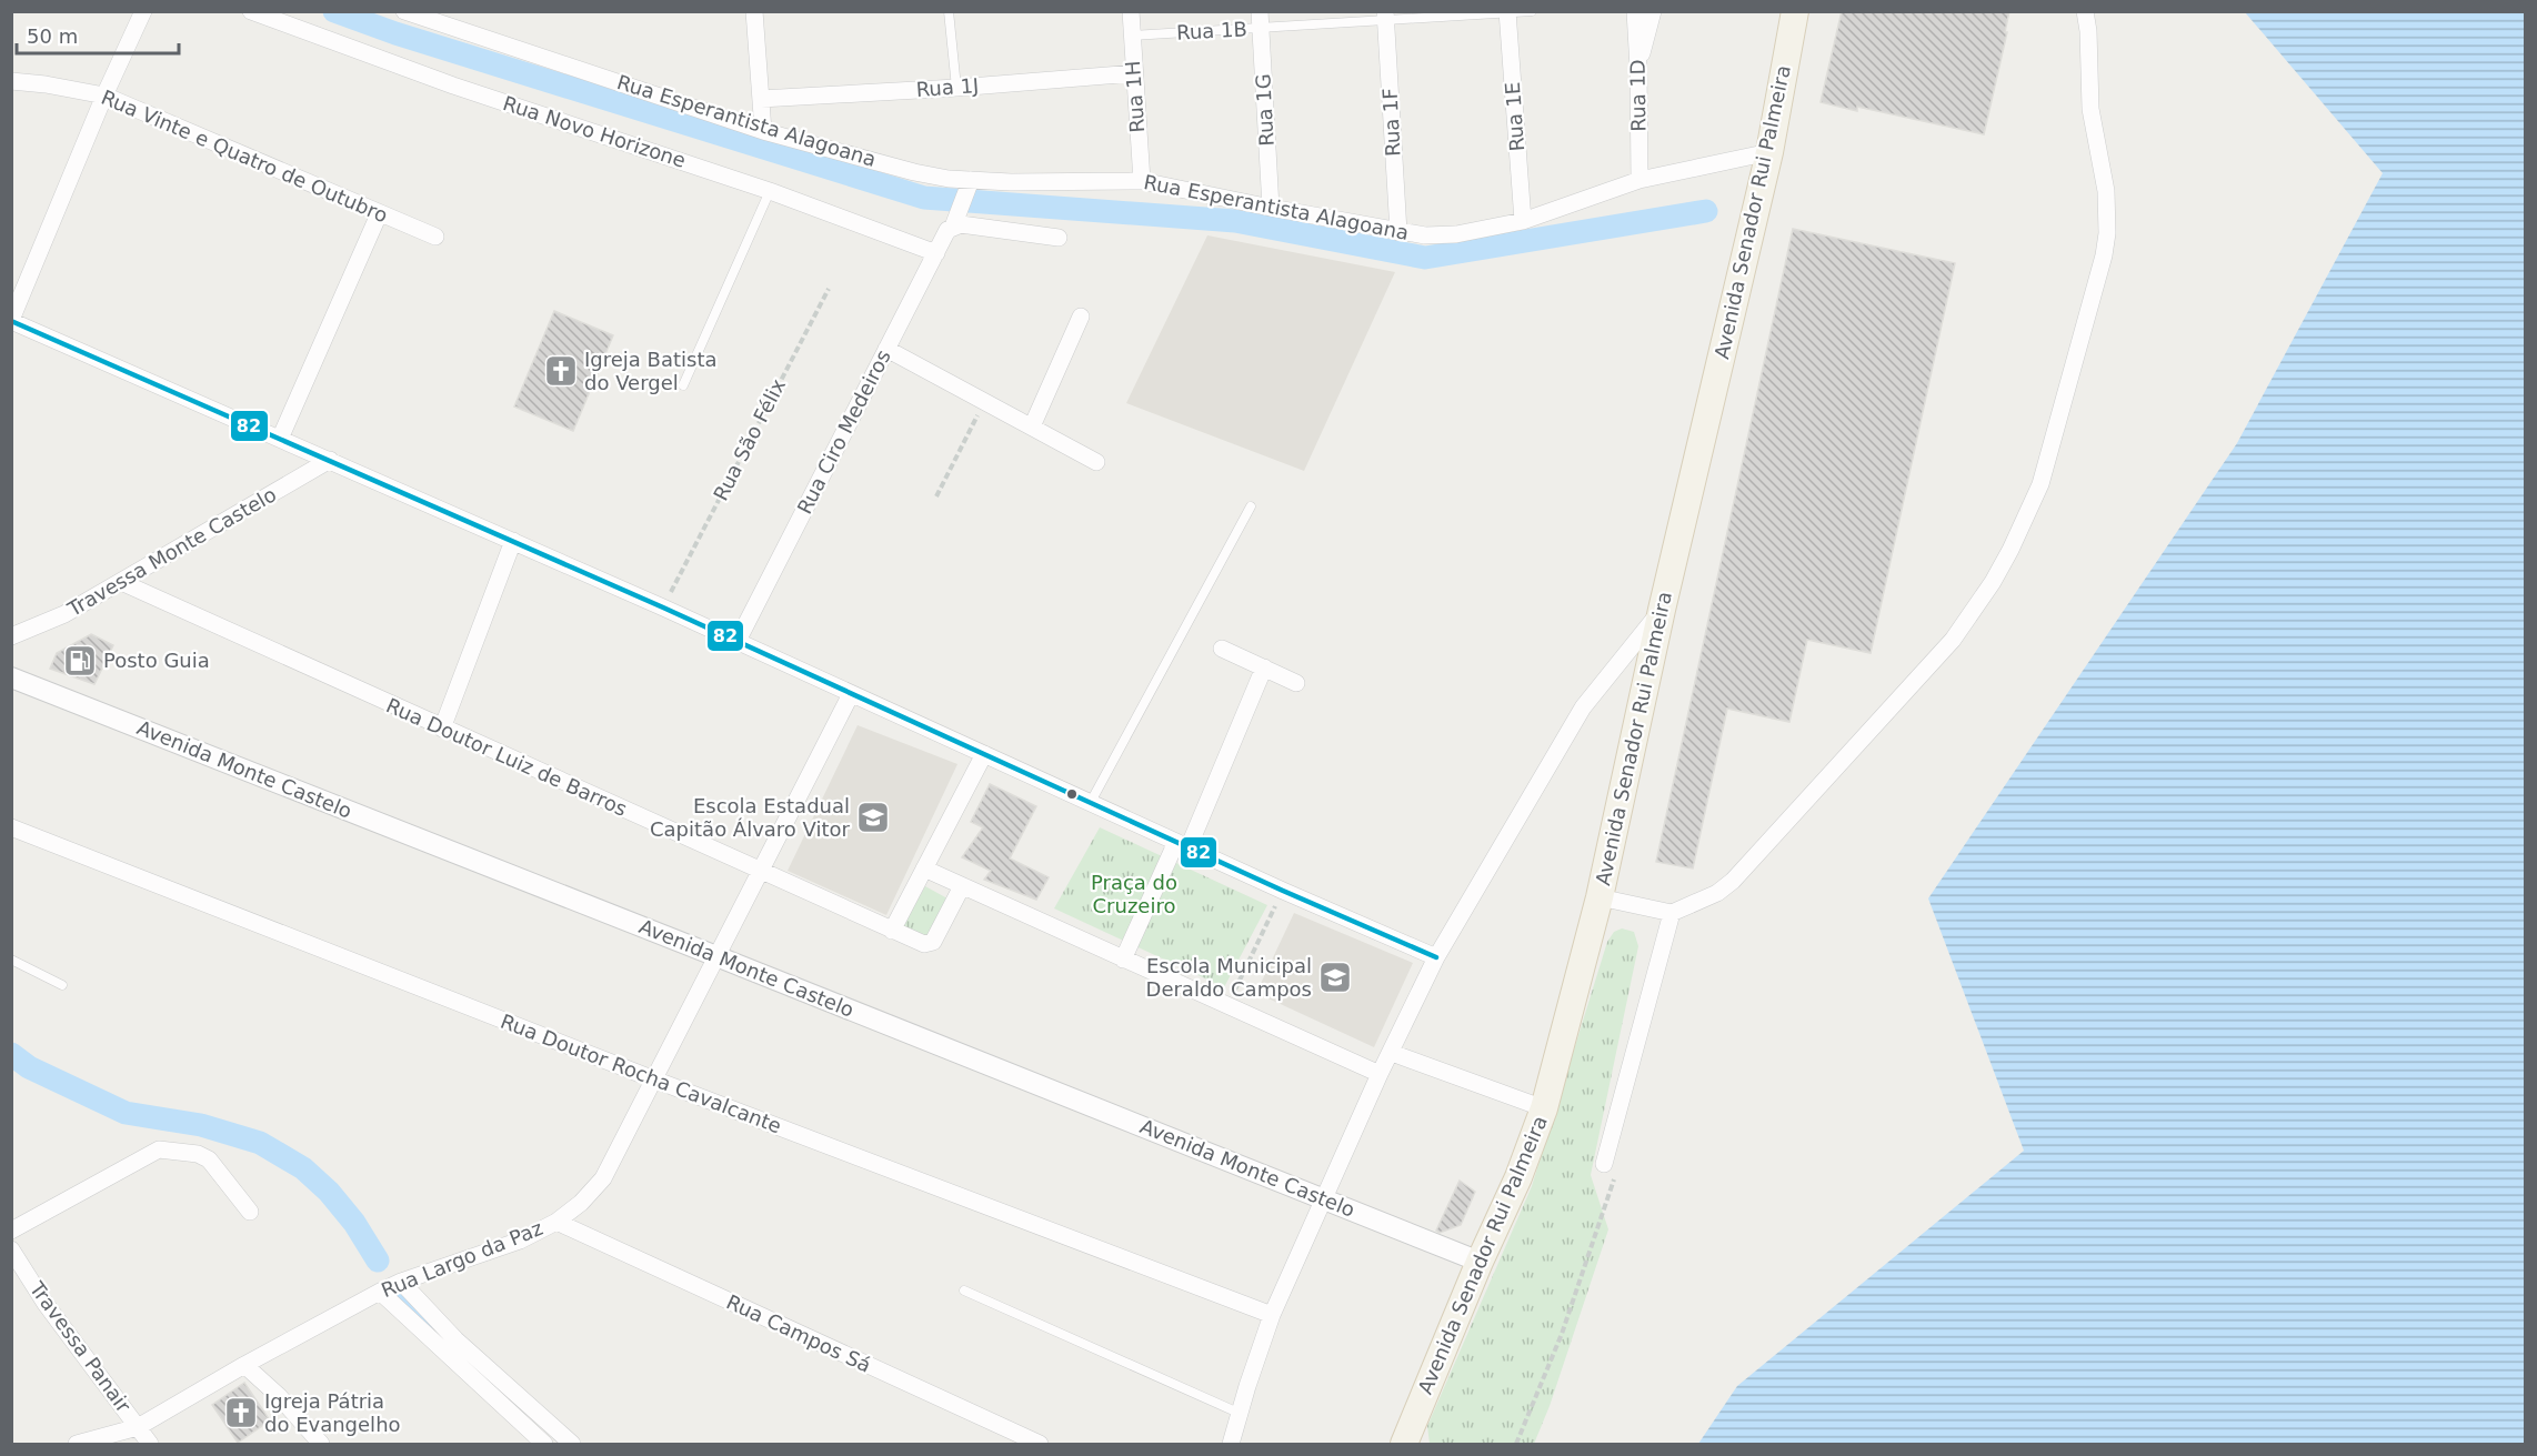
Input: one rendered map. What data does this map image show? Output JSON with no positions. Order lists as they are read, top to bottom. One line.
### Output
{"streets":{"main road":["Avenida Senador Rui Palmeira"],"street":["Rua 1J","Rua 1D","Rua 1H","Rua 1G","Rua 1E","Rua Esperantista Alagoana","Rua 1F","Rua Novo Horizone","Rua Vinte e Quatro de Outubro","Rua Ciro Medeiros","Travessa Monte Castelo","Rua Doutor Luiz de Barros","Avenida Monte Castelo","Rua Doutor Rocha Cavalcante","Rua Largo da Paz","Rua Campos Sá","Travessa Panair"],"lane":["Rua 1B"],"path":["Rua São Félix"]},"crossings":[["Rua 1B","Rua 1H"],["Rua 1B","Rua 1G"],["Rua 1B","Rua 1E"],["Rua 1B","Rua 1F"],["Rua 1J","Rua 1H"],["Rua 1D","Rua Esperantista Alagoana"],["Rua 1H","Rua Esperantista Alagoana"],["Rua 1G","Rua Esperantista Alagoana"],["Rua 1E","Rua Esperantista Alagoana"],["Rua Esperantista Alagoana","Rua 1F"],["Rua Esperantista Alagoana","Avenida Senador Rui Palmeira"],["Rua Esperantista Alagoana","Rua Ciro Medeiros"],["Rua Novo Horizone","Rua Ciro Medeiros"],["Avenida Senador Rui Palmeira","Avenida Monte Castelo"],["Travessa Monte Castelo","Rua Doutor Luiz de Barros"],["Rua Doutor Luiz de Barros","Rua Largo da Paz"],["Avenida Monte Castelo","Rua Largo da Paz"],["Rua Doutor Rocha Cavalcante","Rua Largo da Paz"],["Rua Largo da Paz","Rua Campos Sá"],["Rua Largo da Paz","Travessa Panair"]],"parks":["Praça do Cruzeiro"],"places":{"church":["Igreja Batista do Vergel","Igreja Pátria do Evangelho"],"fuel station":["Posto Guia"],"school or university":["Escola Estadual Capitão Álvaro Vitor","Escola Municipal Deraldo Campos"]},"lines":["transit line 82"],"scale_bar":"50 m"}
